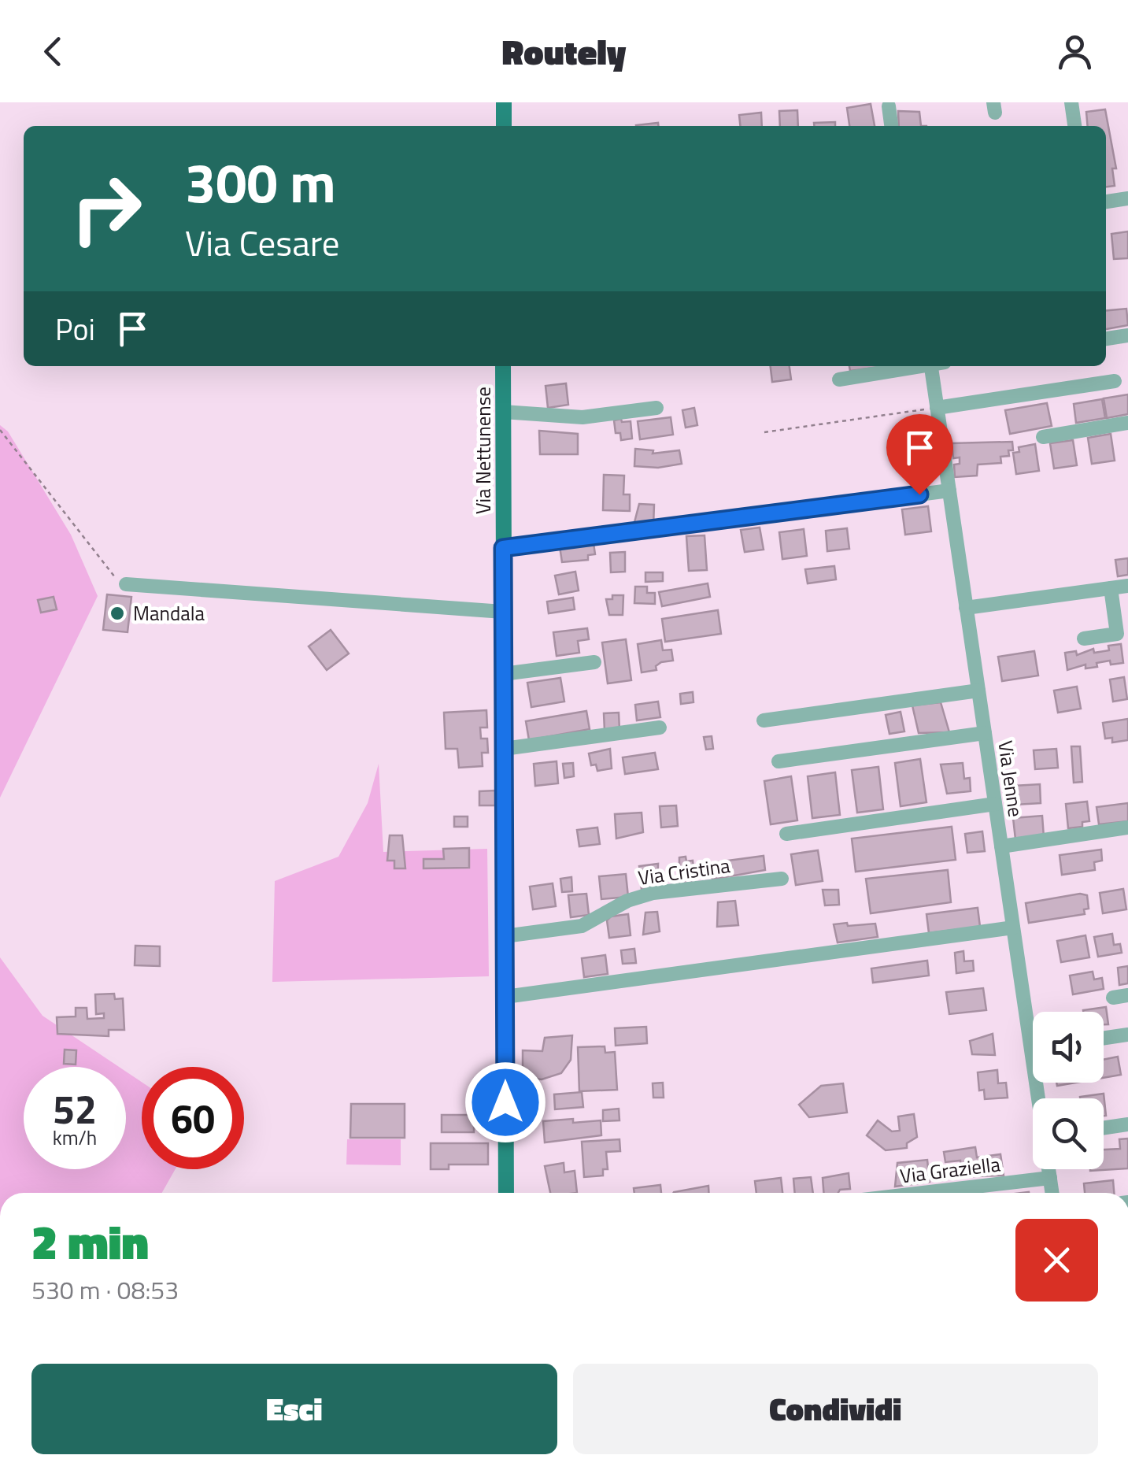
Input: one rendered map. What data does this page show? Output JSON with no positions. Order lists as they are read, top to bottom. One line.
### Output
{"streets":{"main road":["Via Nettunense"],"street":["Via Jenne","Via Cristina","Via Graziella"]},"crossings":[["Via Nettunense","Via Cristina"],["Via Jenne","Via Graziella"]],"places":["Mandala"],"page":{"header":"Routely","turn":["300 m","Via Cesare"],"then":"Poi","speed":"52 km/h","limit":"60","heading":["2 min","530 m · 08:53"],"buttons":["Esci","Condividi"]}}
